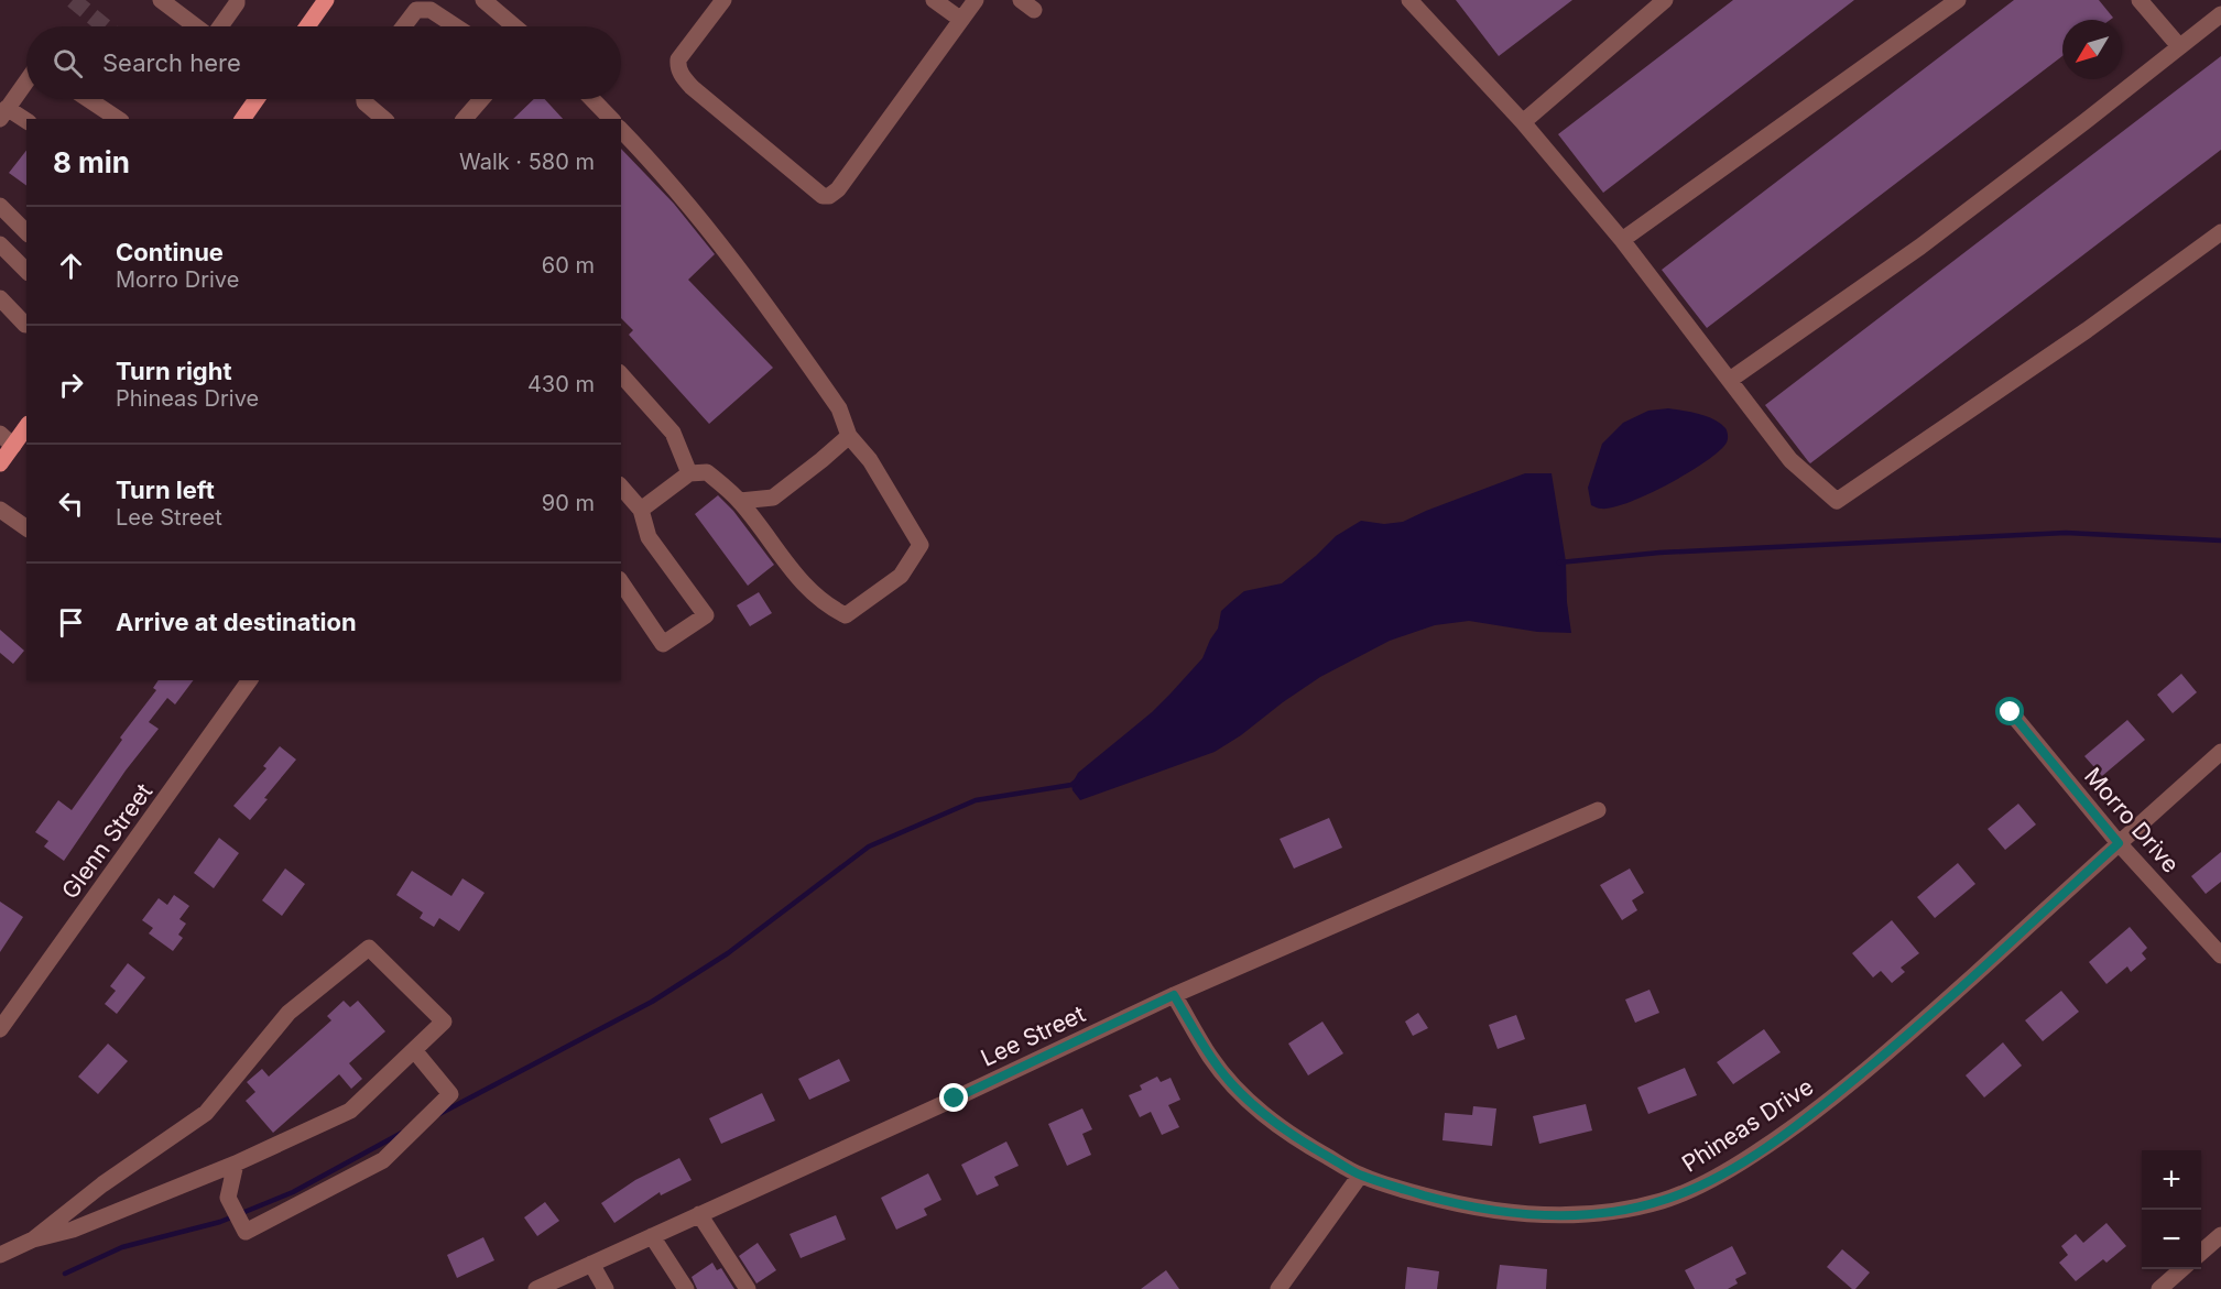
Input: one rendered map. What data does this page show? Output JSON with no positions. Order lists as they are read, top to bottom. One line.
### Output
{"streets":{"street":["Morro Drive","Glenn Street","Lee Street","Phineas Drive"]},"crossings":[["Morro Drive","Phineas Drive"],["Lee Street","Phineas Drive"]],"north":"bottom left","page":{"search":"Search here","heading":["8 min","Walk · 580 m"],"list":[["Continue","Morro Drive","60 m"],["Turn right","Phineas Drive","430 m"],["Turn left","Lee Street","90 m"],"Arrive at destination"],"map_buttons":["+","−"]}}
